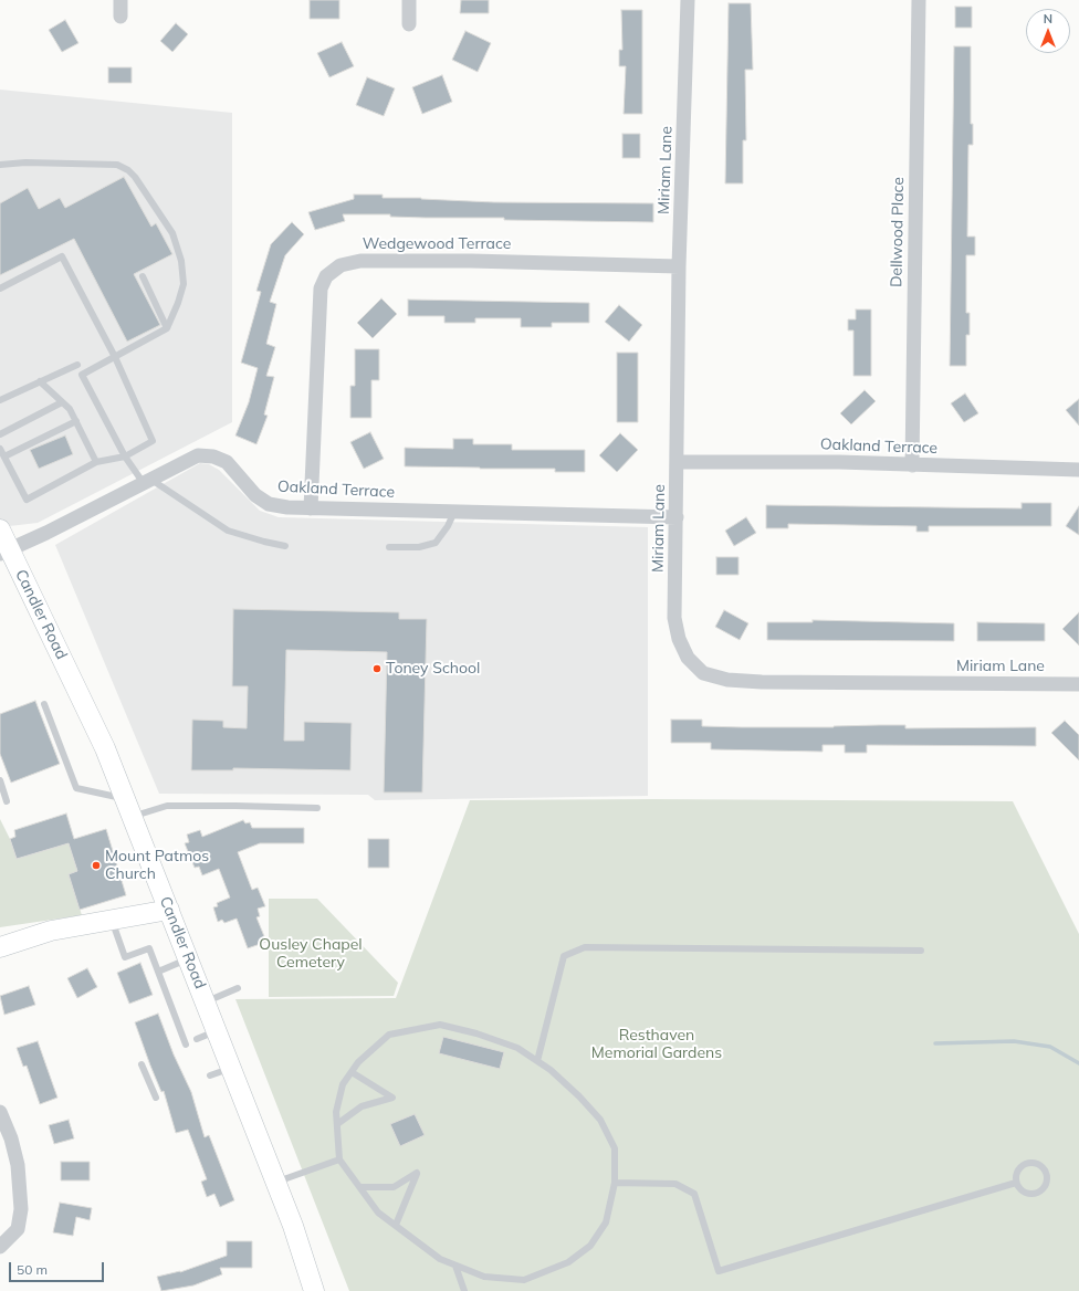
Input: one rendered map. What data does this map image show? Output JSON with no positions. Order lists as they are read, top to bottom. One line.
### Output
{"streets":{"main road":["Candler Road"],"street":["Miriam Lane","Dellwood Place","Wedgewood Terrace","Oakland Terrace"]},"crossings":[["Miriam Lane","Wedgewood Terrace"],["Miriam Lane","Oakland Terrace"],["Dellwood Place","Oakland Terrace"],["Wedgewood Terrace","Oakland Terrace"],["Oakland Terrace","Candler Road"]],"parks":["Ousley Chapel Cemetery","Resthaven Memorial Gardens"],"places":["Toney School","Mount Patmos Church"],"scale_bar":"50 m","north":"top"}
